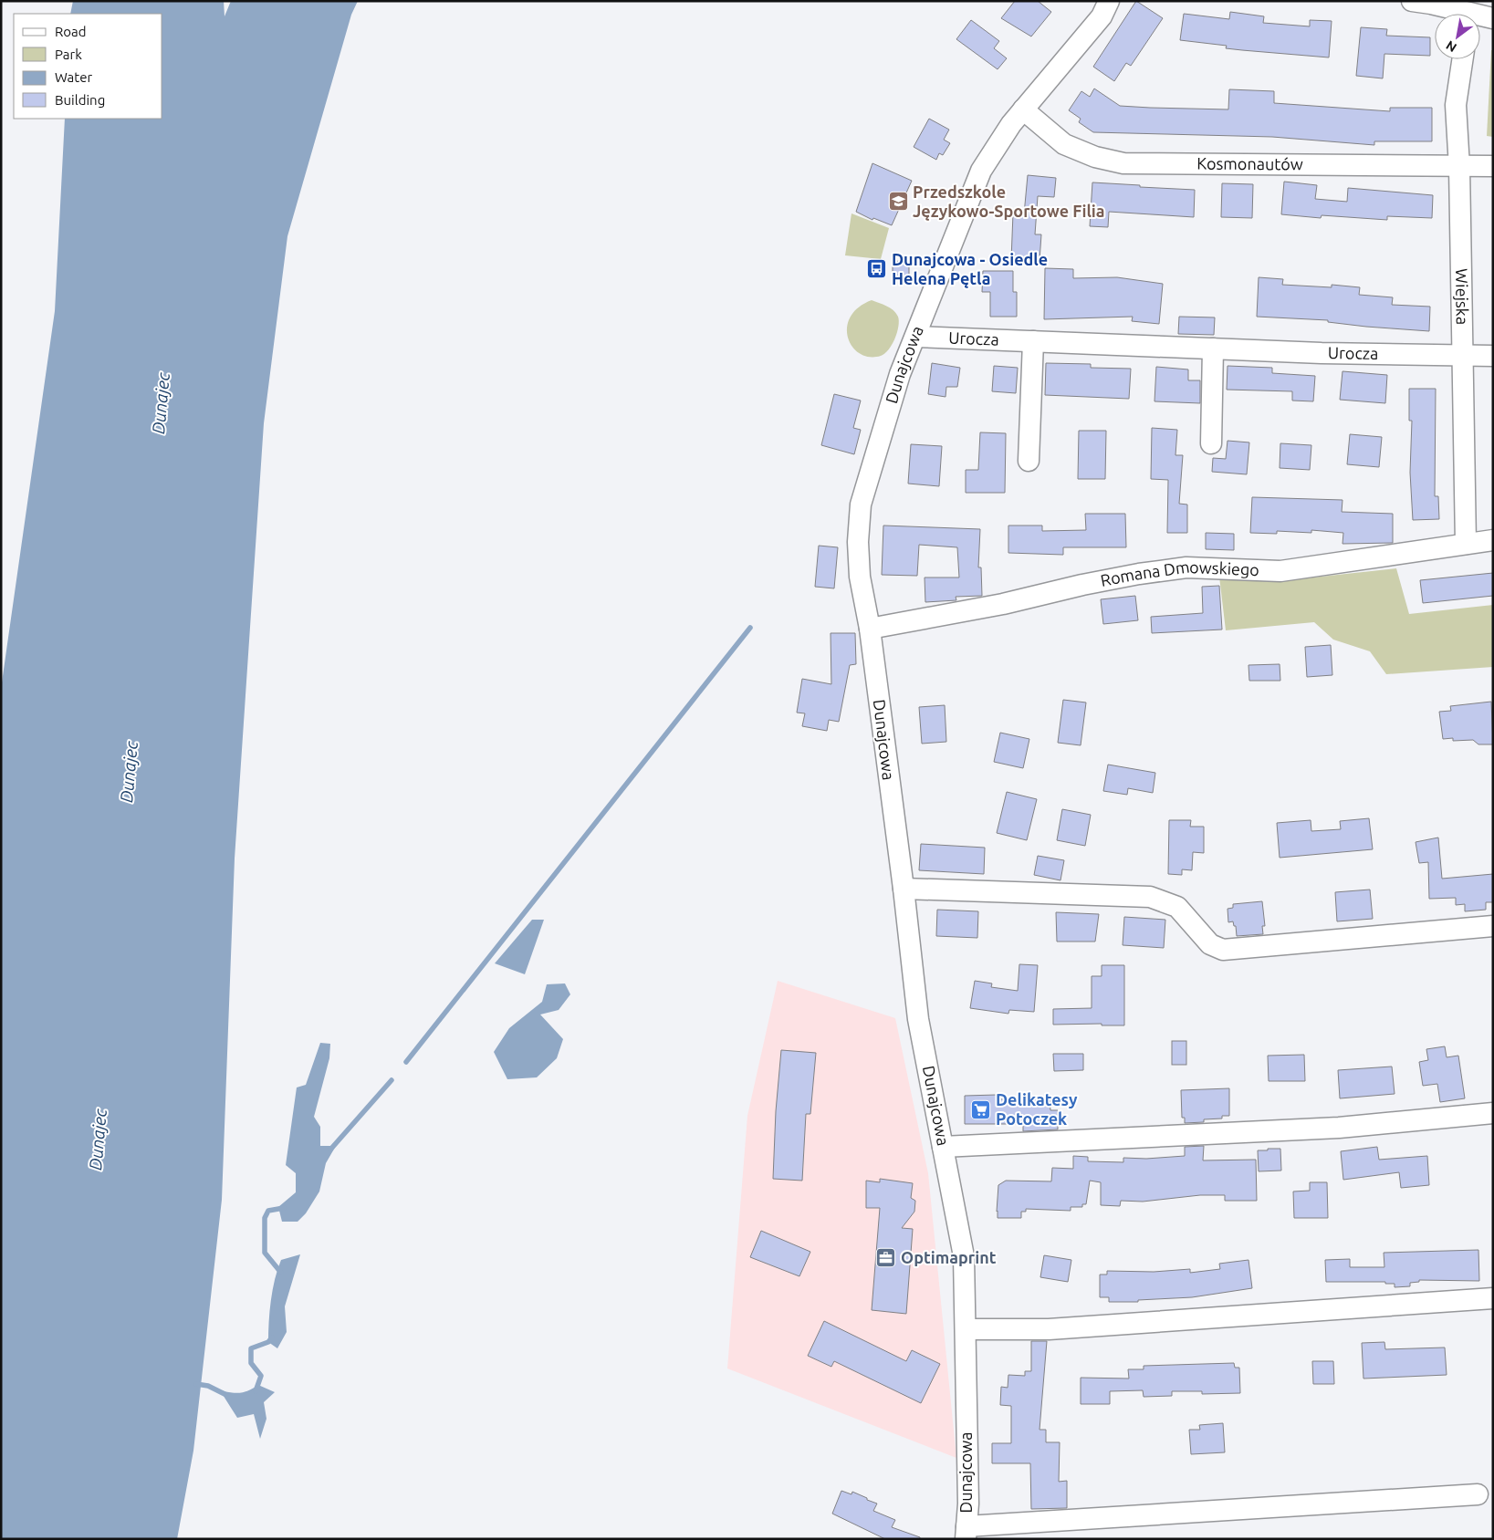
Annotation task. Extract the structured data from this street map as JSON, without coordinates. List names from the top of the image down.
{
  "streets": {
    "street": [
      "Kosmonautów",
      "Wiejska",
      "Urocza",
      "Dunajcowa",
      "Romana Dmowskiego"
    ]
  },
  "crossings": [
    ["Kosmonautów", "Wiejska"],
    ["Kosmonautów", "Dunajcowa"],
    ["Wiejska", "Urocza"],
    ["Wiejska", "Romana Dmowskiego"],
    ["Urocza", "Dunajcowa"],
    ["Dunajcowa", "Romana Dmowskiego"]
  ],
  "water": ["Dunajec"],
  "places": {
    "school or university": ["Przedszkole Językowo-Sportowe Filia"],
    "bus stop": ["Dunajcowa - Osiedle Helena Pętla"],
    "supermarket": ["Delikatesy Potoczek"],
    "office": ["Optimaprint"]
  },
  "legend": [
    "Road",
    "Park",
    "Water",
    "Building"
  ],
  "north": "bottom left"
}
